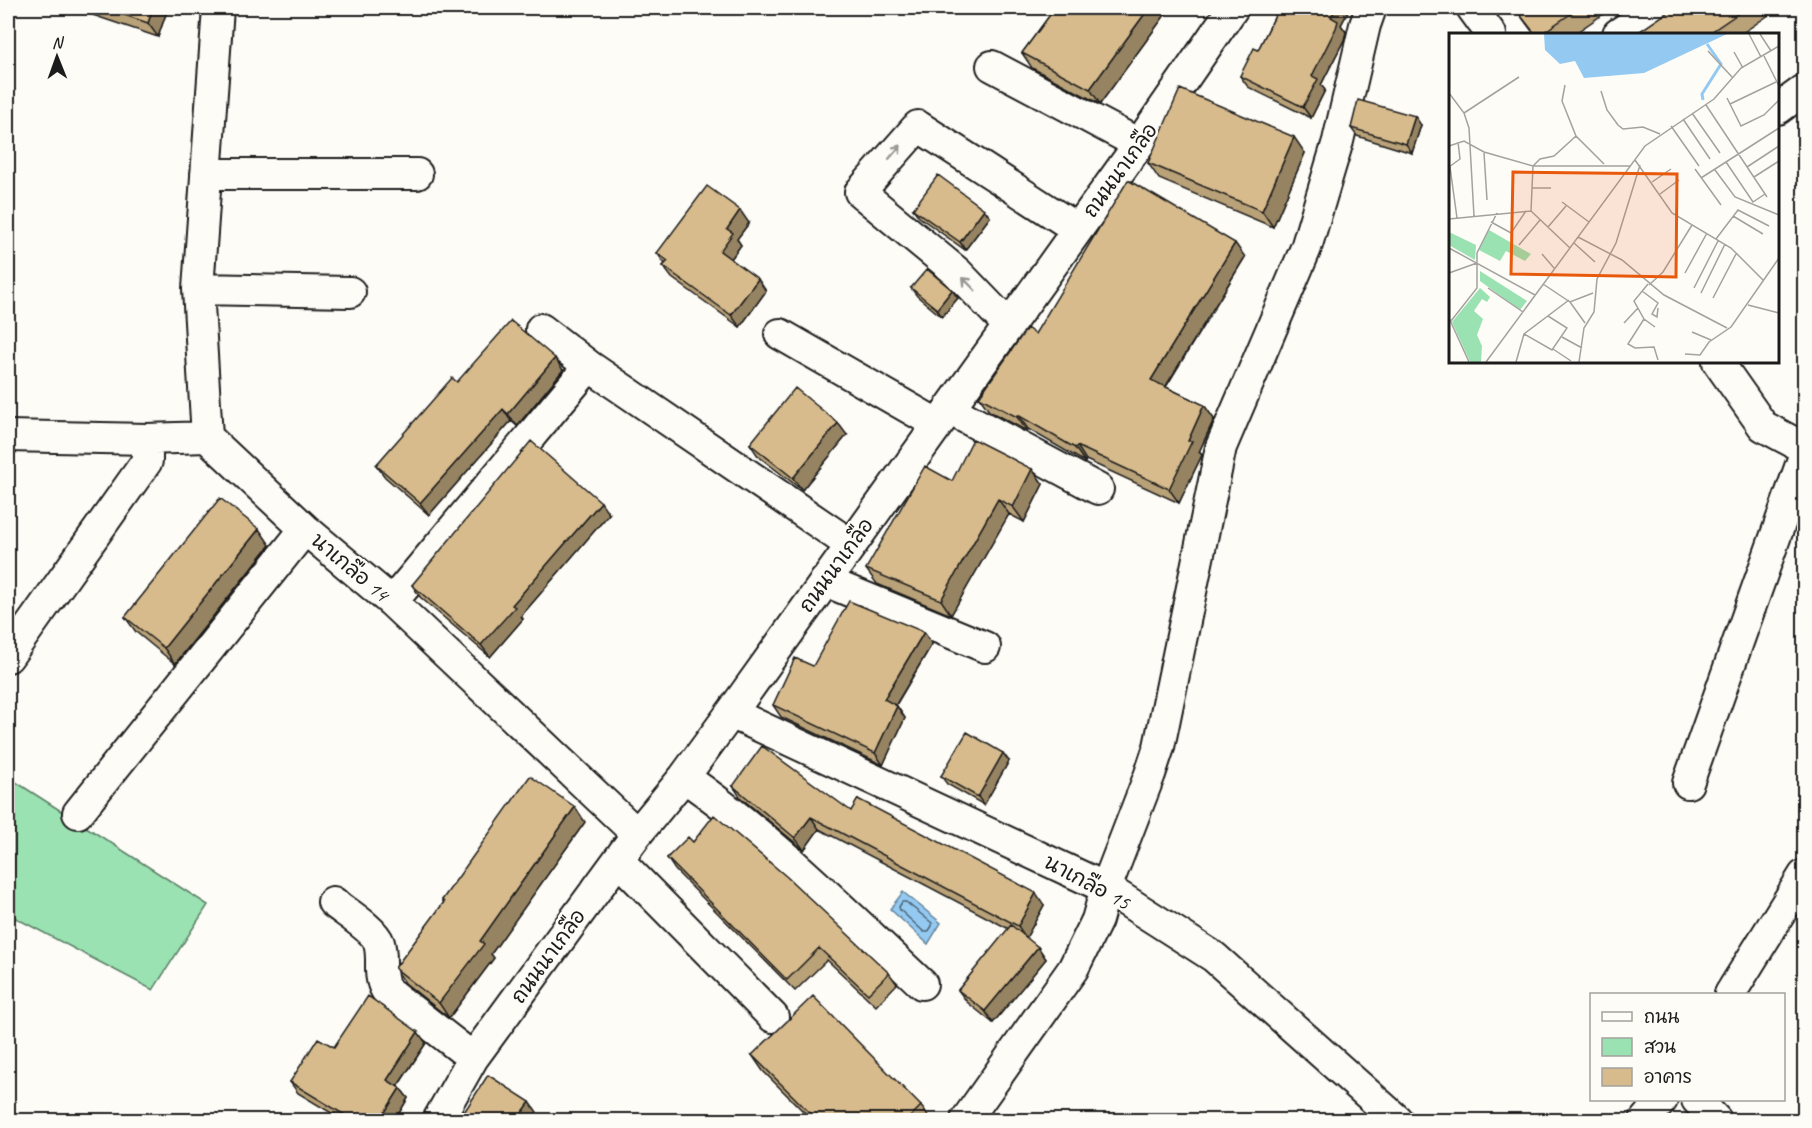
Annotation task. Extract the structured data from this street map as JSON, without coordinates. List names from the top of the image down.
{
  "streets": {
    "street": ["ถนนนาเกลือ", "นาเกลือ 14", "นาเกลือ 15"]
  },
  "crossings": [
    ["ถนนนาเกลือ", "นาเกลือ 14"],
    ["ถนนนาเกลือ", "นาเกลือ 15"]
  ],
  "legend": ["ถนน", "สวน", "อาคาร"],
  "north": "top"
}
